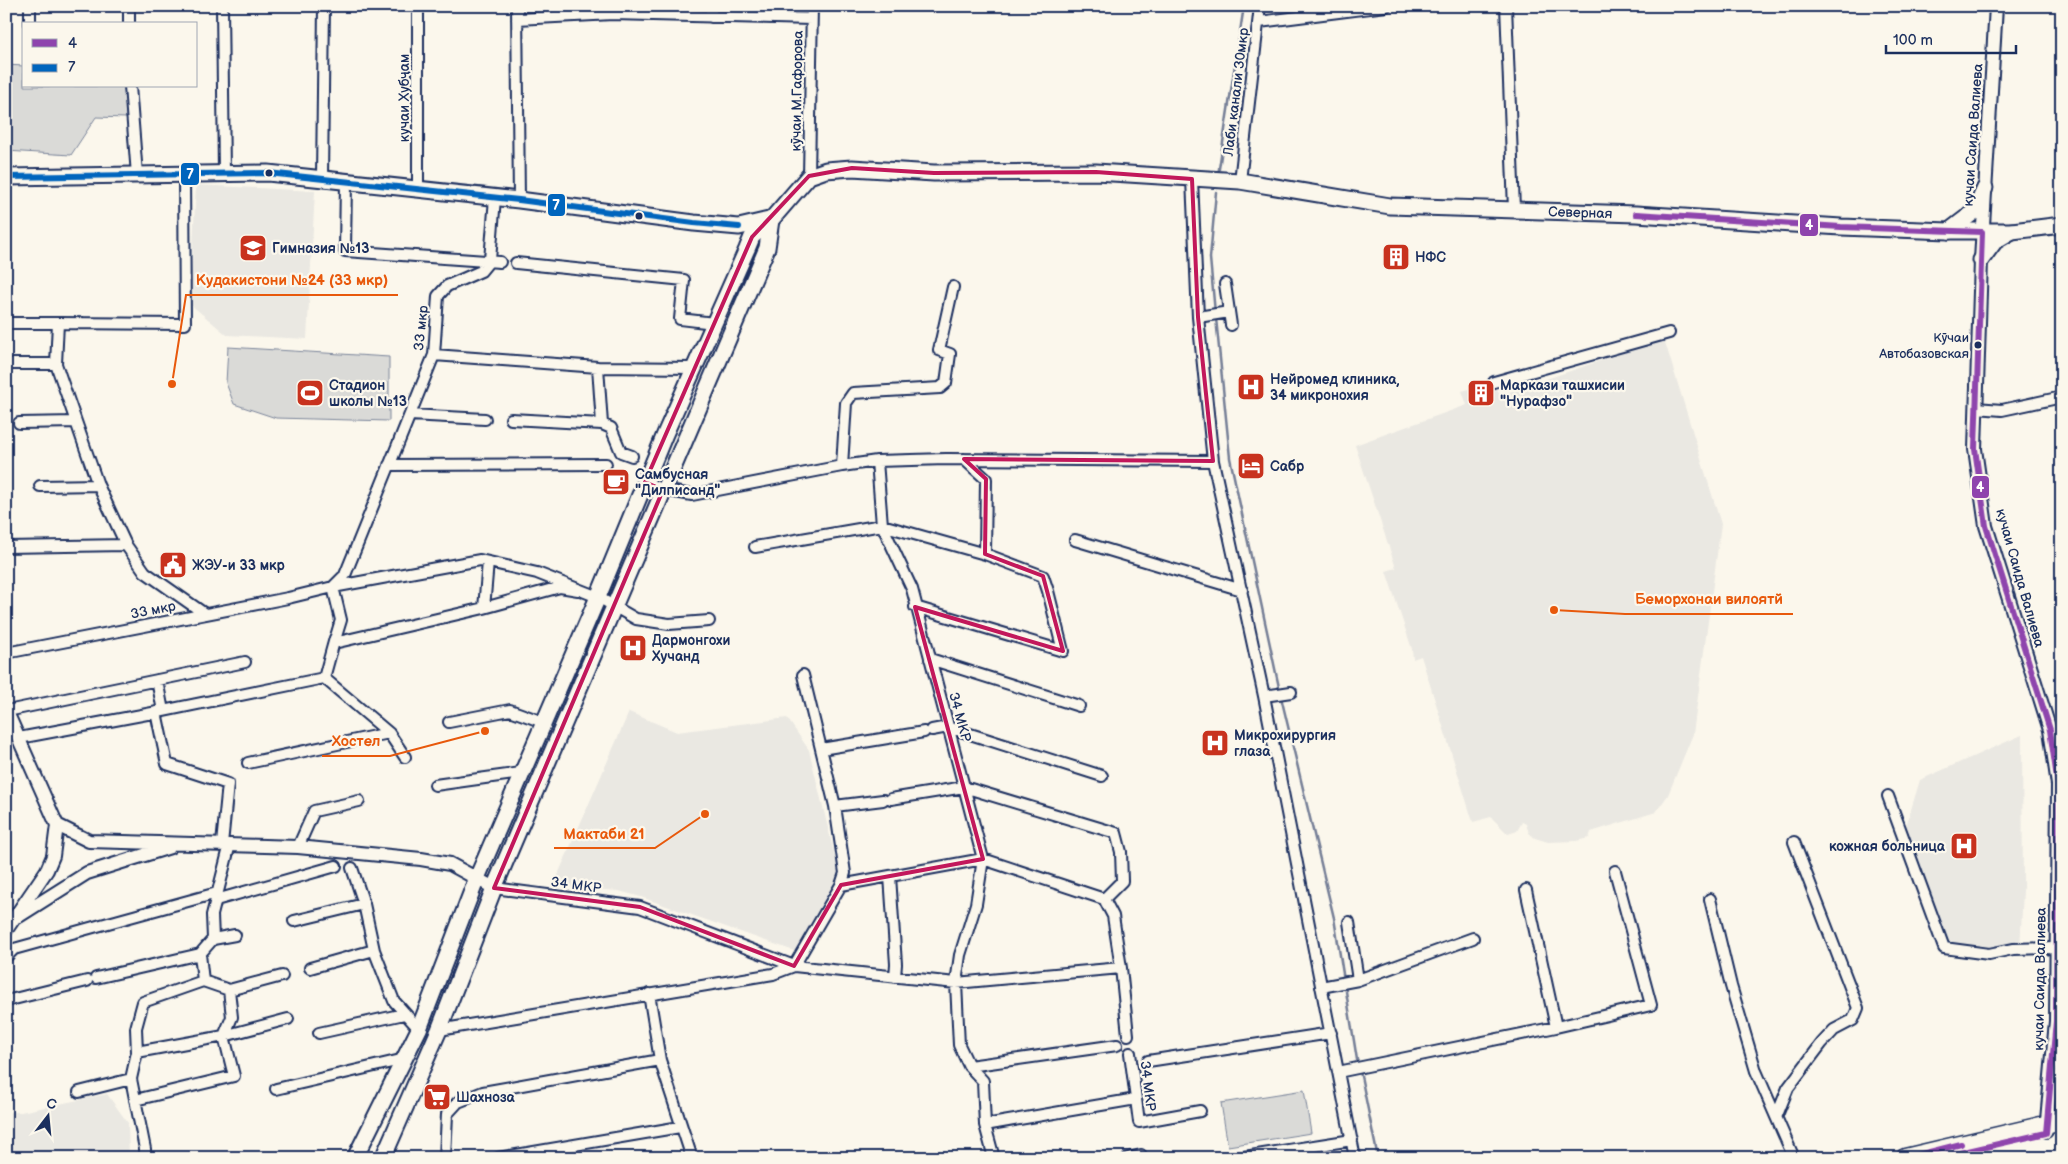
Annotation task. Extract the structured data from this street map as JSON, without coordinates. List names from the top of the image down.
{
  "streets": {
    "main road": ["Северная"],
    "street": [
      "кӯчаи М.Гафорова",
      "Лаби канали 30мкр",
      "кучаи Хубҷам",
      "кучаи Саида Валиева",
      "33 мкр",
      "34 МКР"
    ]
  },
  "crossings": [
    ["кӯчаи М.Гафорова", "Северная"],
    ["Лаби канали 30мкр", "Северная"],
    ["кучаи Саида Валиева", "Северная"]
  ],
  "places": {
    "school or university": ["Гимназия №13"],
    "building": ["НФС", "Маркази ташхисии \"Нурафзо\""],
    "other": [
      "Кӯчаи Автобазовская",
      "Кудакистони №24 (33 мкр)",
      "Беморхонаи вилоятй",
      "Хостел",
      "Мактаби 21"
    ],
    "hospital": [
      "Нейромед клиника, 34 микронохия",
      "Дармонгохи Хучанд",
      "Микрохирургия глаза",
      "кожная больница"
    ],
    "sports": ["Стадион школы №13"],
    "hotel": ["Сабр"],
    "cafe": ["Самбусная \"Дилписанд\""],
    "public building": ["ЖЭУ-и 33 мкр"],
    "supermarket": ["Шахноза"]
  },
  "lines": ["transit line 7", "transit line 4"],
  "legend": ["4", "7"],
  "scale_bar": "100 m",
  "north": "top"
}
